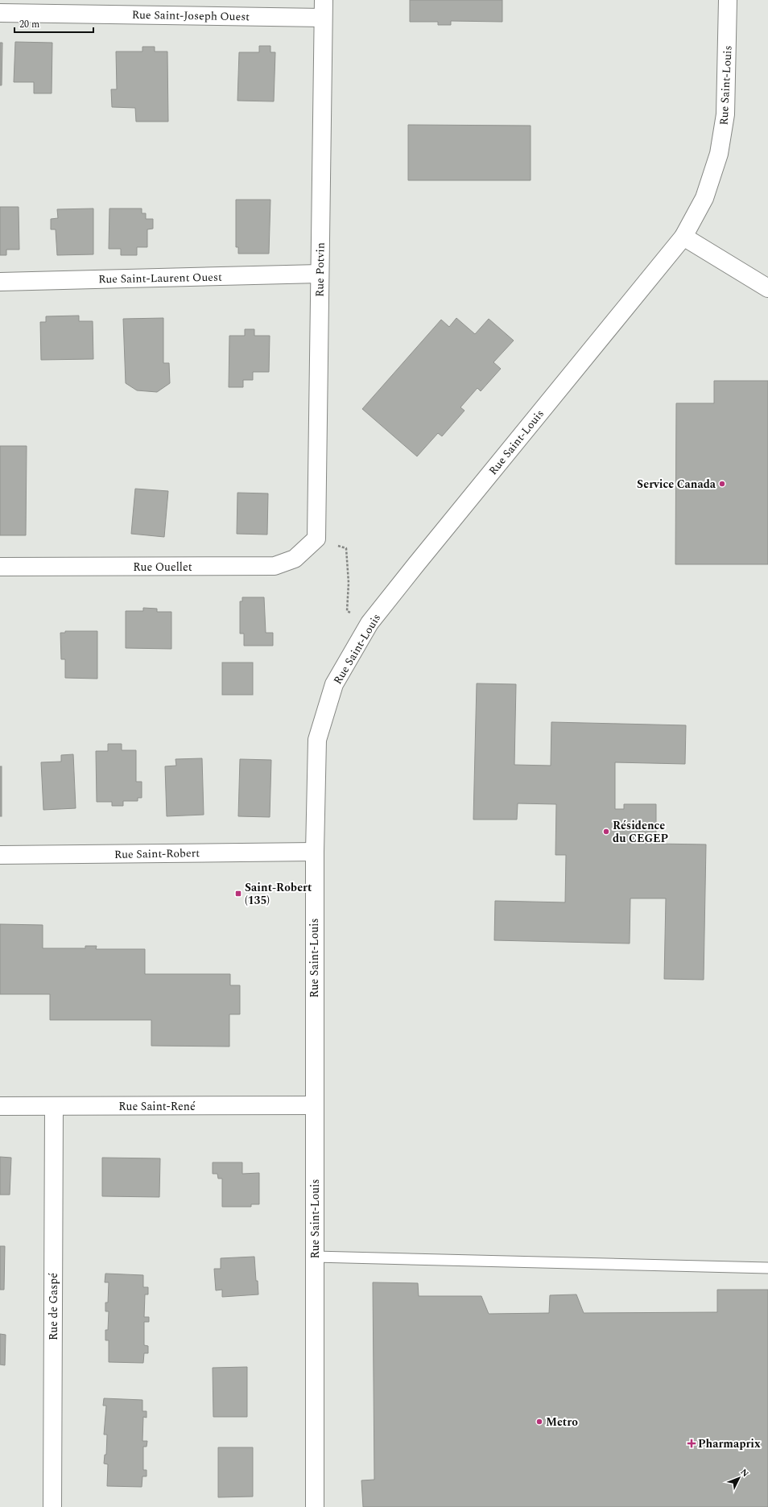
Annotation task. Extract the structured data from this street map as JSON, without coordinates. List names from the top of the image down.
{
  "streets": {
    "street": [
      "Rue Saint-Joseph Ouest",
      "Rue Saint-Louis",
      "Rue Potvin",
      "Rue Saint-Laurent Ouest",
      "Rue Ouellet",
      "Rue Saint-Robert",
      "Rue Saint-René",
      "Rue de Gaspé"
    ]
  },
  "crossings": [
    ["Rue Saint-Joseph Ouest", "Rue Potvin"],
    ["Rue Saint-Louis", "Rue Saint-Robert"],
    ["Rue Saint-Louis", "Rue Saint-René"],
    ["Rue Potvin", "Rue Saint-Laurent Ouest"],
    ["Rue Potvin", "Rue Ouellet"],
    ["Rue Saint-René", "Rue de Gaspé"]
  ],
  "places": {
    "other": ["Service Canada", "Résidence du CEGEP", "Metro"],
    "transit": ["Saint-Robert (135)"],
    "health": ["Pharmaprix"]
  },
  "scale_bar": "20 m",
  "north": "top right"
}
